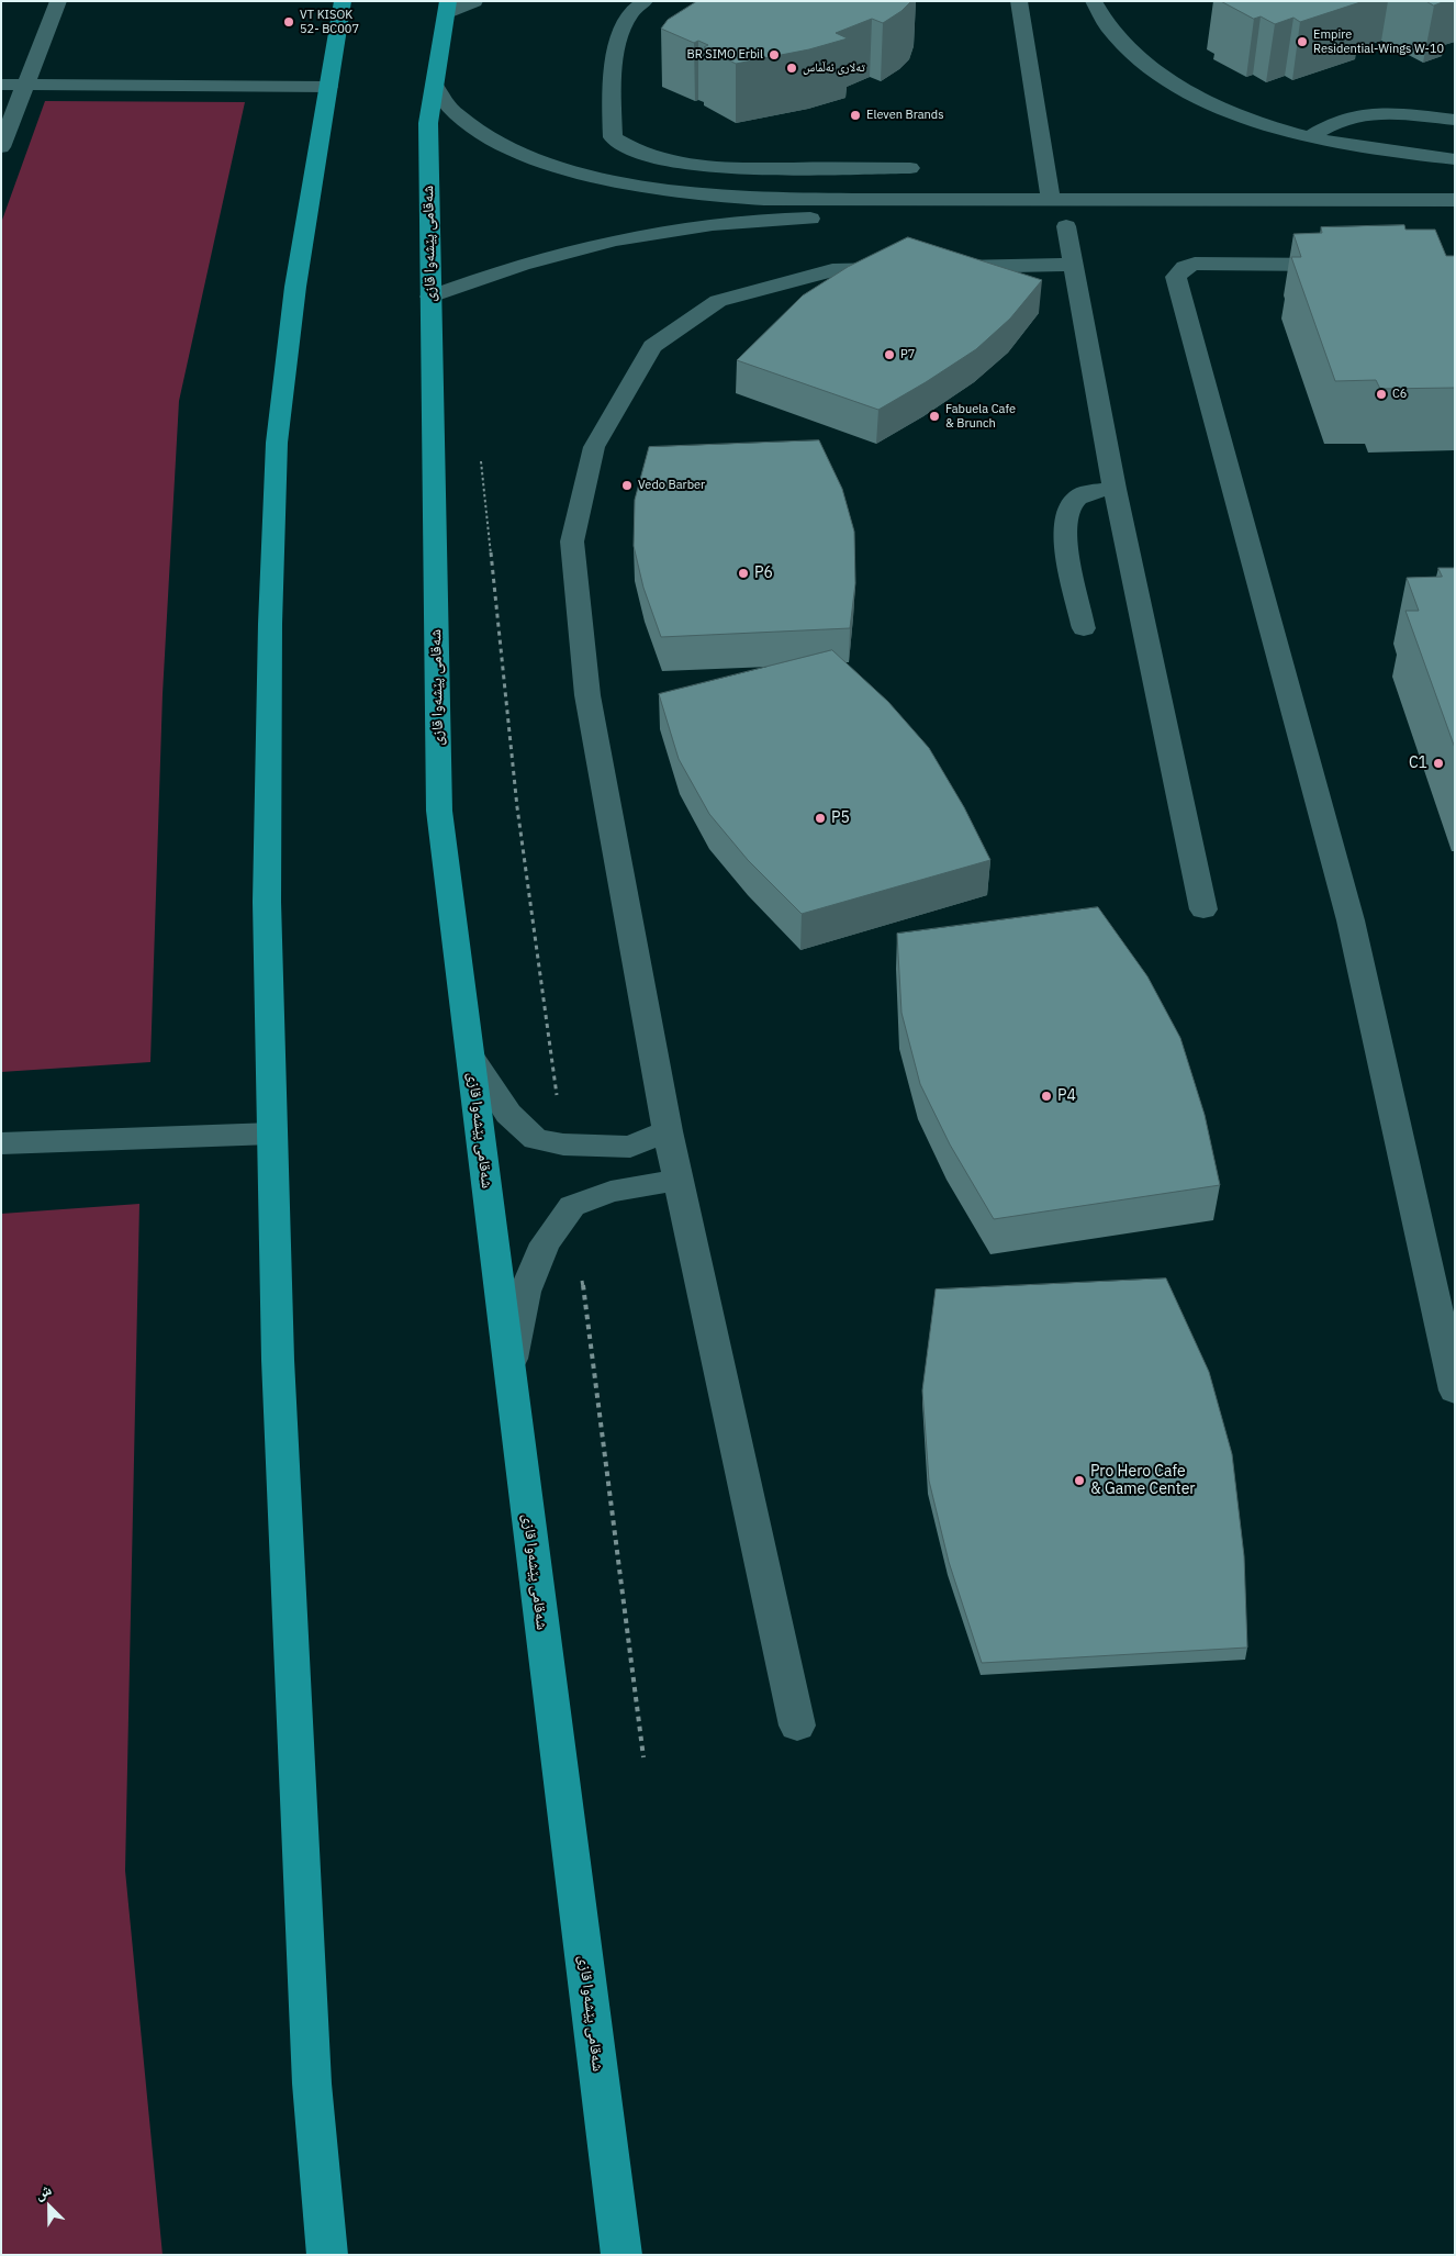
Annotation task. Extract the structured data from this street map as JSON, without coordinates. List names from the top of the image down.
{
  "streets": {
    "highway": ["شەقامی پێشەوا قازی"]
  },
  "places": [
    "VT KISOK 52- BC007",
    "Empire Residential-Wings W-10",
    "BR SIMO Erbil",
    "تەلاری ئەڵماس",
    "Eleven Brands",
    "P7",
    "C6",
    "Fabuela Cafe & Brunch",
    "Vedo Barber",
    "P6",
    "C1",
    "P5",
    "P4",
    "Pro Hero Cafe & Game Center"
  ],
  "north": "top left"
}
